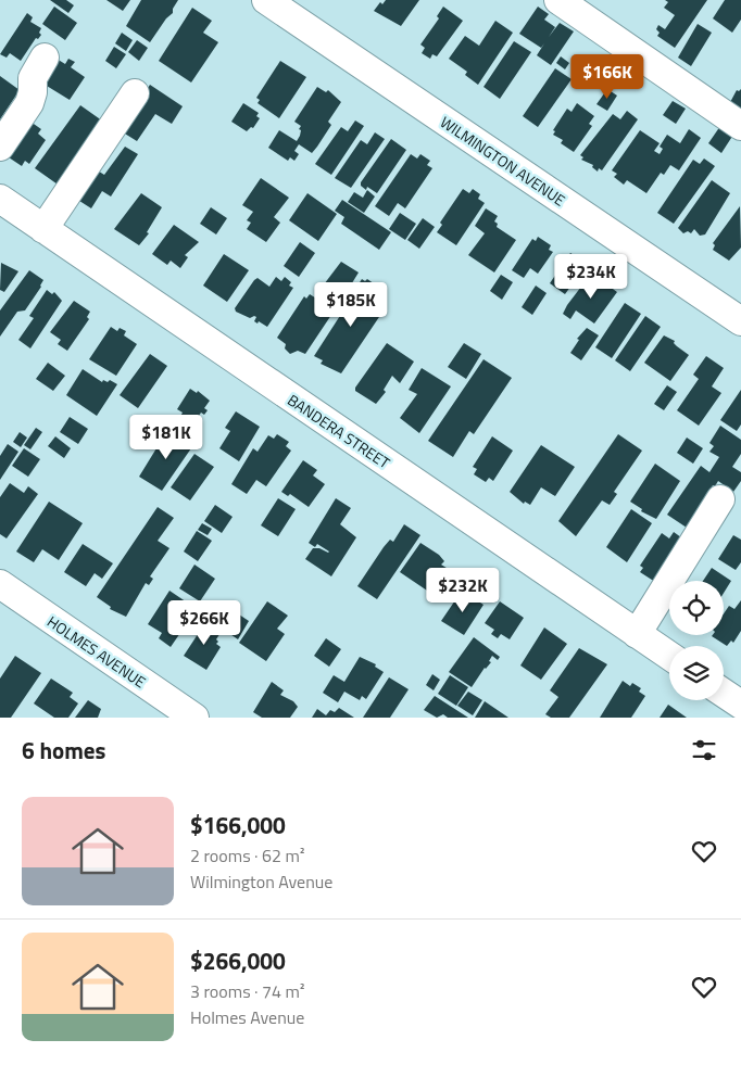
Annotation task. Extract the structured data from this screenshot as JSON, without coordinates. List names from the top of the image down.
{
  "streets": {
    "street": ["WILMINGTON AVENUE", "BANDERA STREET", "HOLMES AVENUE"]
  },
  "page": {
    "price": [
      "$166K",
      "$234K",
      "$185K",
      "$181K",
      "$232K",
      "$266K"
    ],
    "heading": "6 homes",
    "list": [
      {
        "name": "$166,000",
        "note": "2 rooms · 62 m² · Wilmington Avenue"
      },
      {
        "name": "$266,000",
        "note": "3 rooms · 74 m² · Holmes Avenue"
      }
    ]
  }
}
